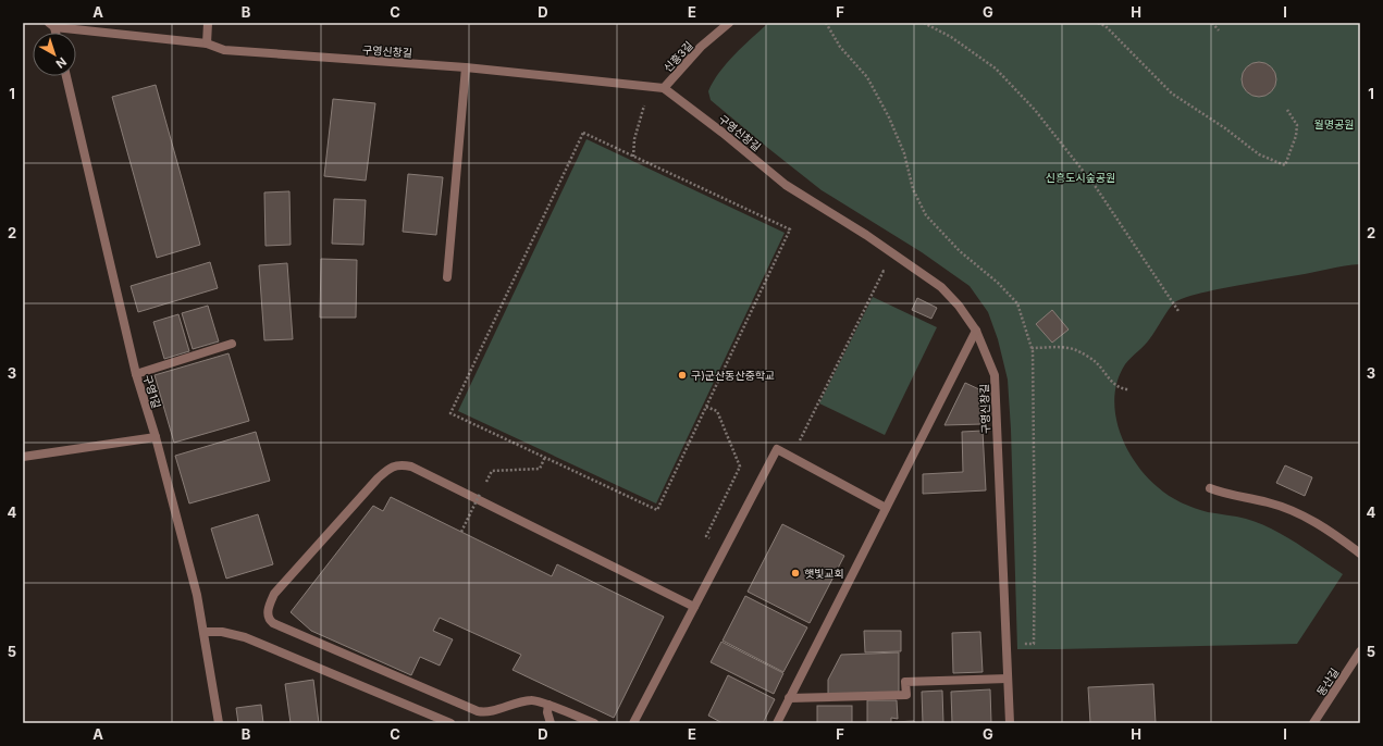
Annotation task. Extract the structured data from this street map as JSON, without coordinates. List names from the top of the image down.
{
  "streets": {
    "street": [
      "구영신창길",
      "신흥3길",
      "구영1길",
      "동산길"
    ]
  },
  "crossings": [
    ["구영신창길", "신흥3길"]
  ],
  "parks": ["월명공원", "신흥도시숲공원"],
  "places": ["구)군산동산중학교", "햇빛교회"],
  "north": "bottom right",
  "grid": {
    "columns": [
      "A",
      "B",
      "C",
      "D",
      "E",
      "F",
      "G",
      "H",
      "I"
    ],
    "rows": [
      "1",
      "2",
      "3",
      "4",
      "5"
    ]
  }
}
